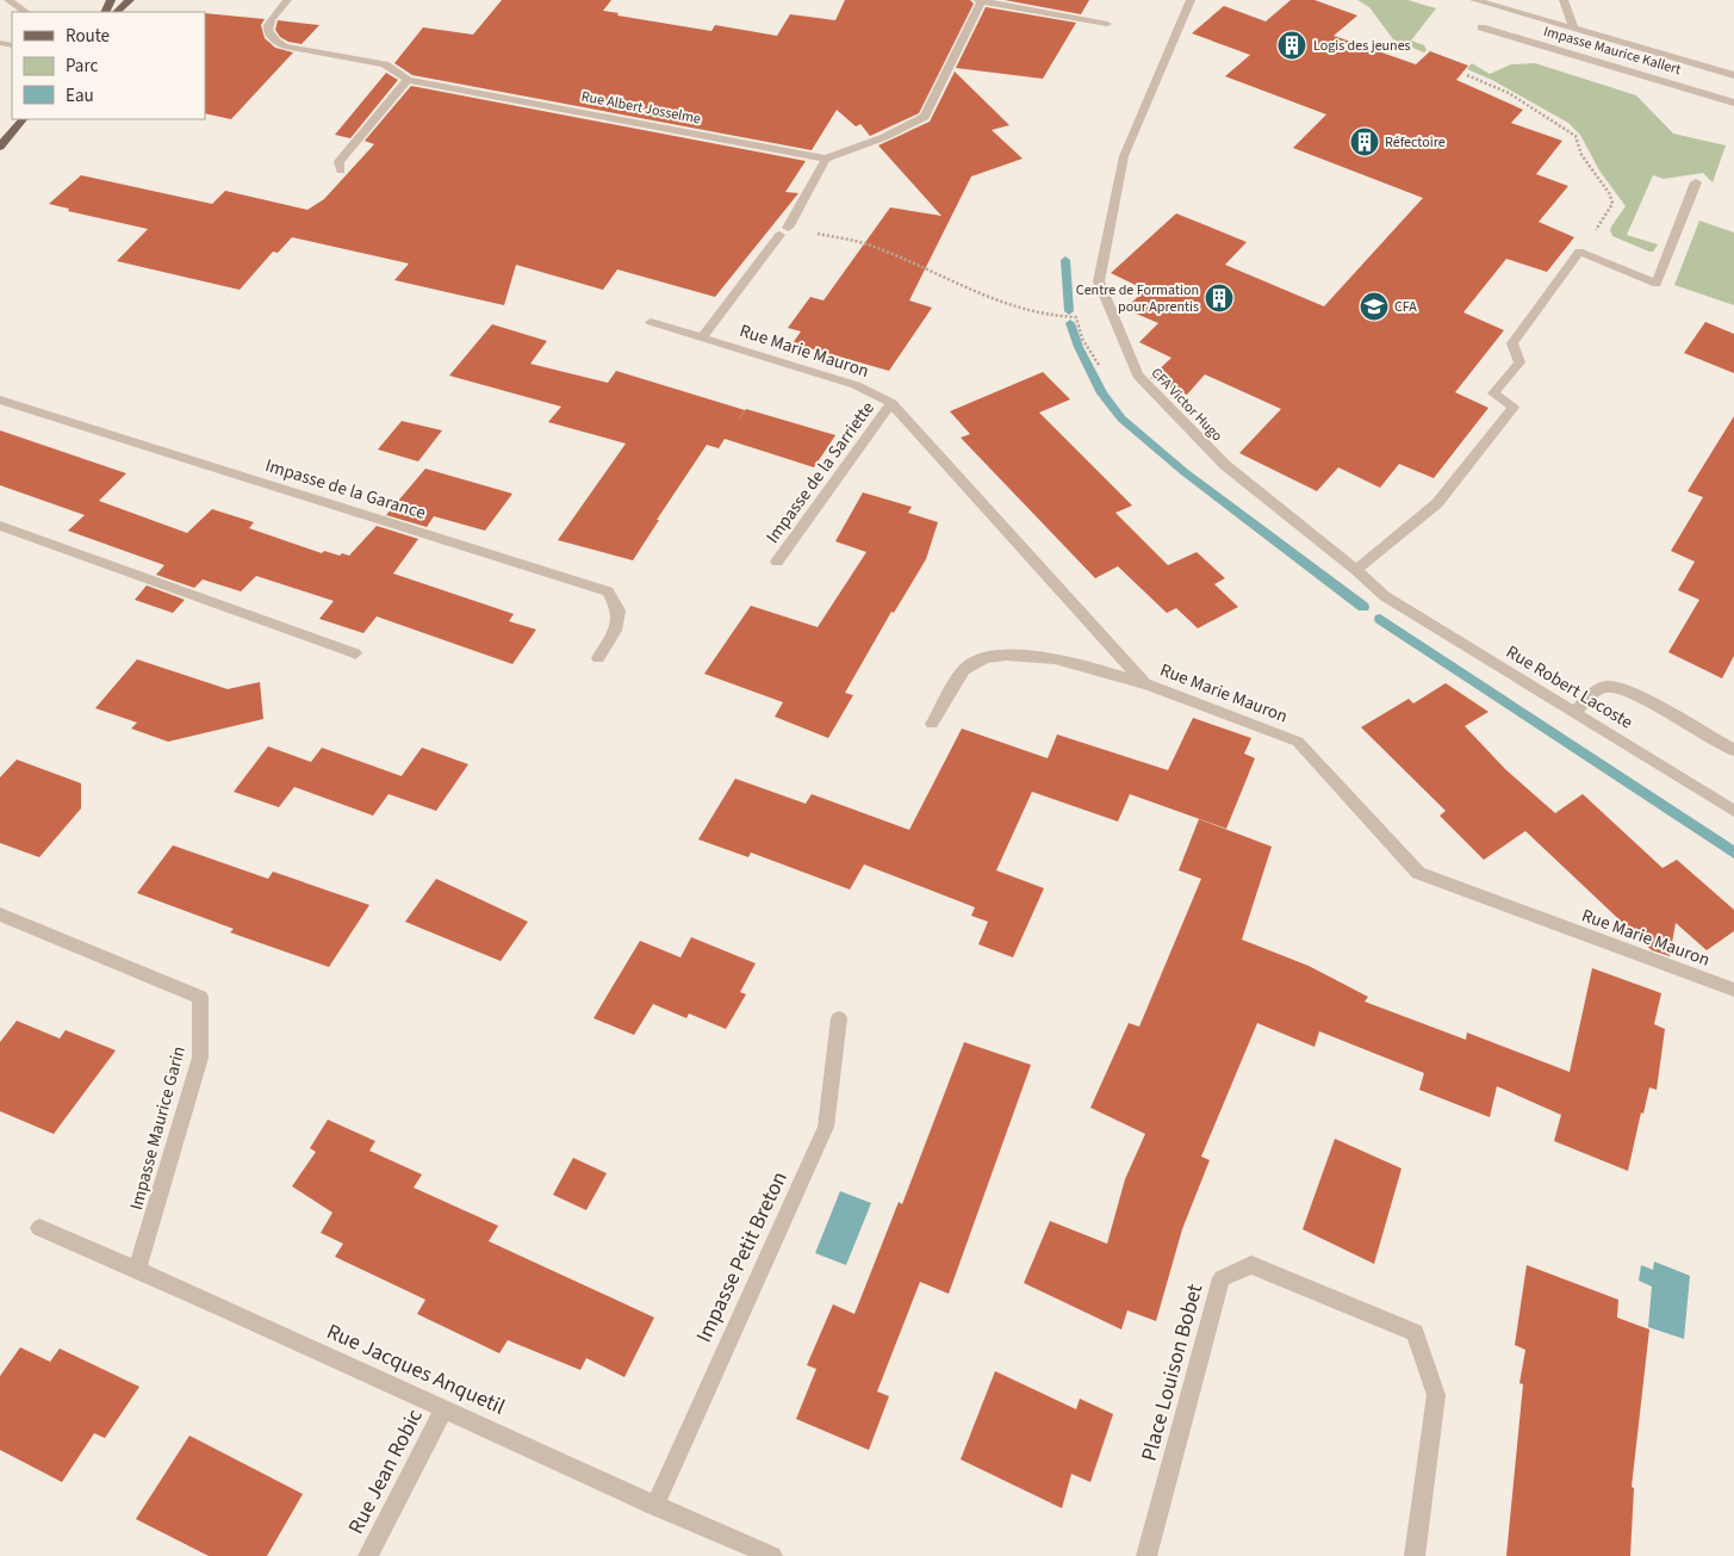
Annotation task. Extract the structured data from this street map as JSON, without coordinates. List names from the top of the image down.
{
  "streets": {
    "street": [
      "Impasse Maurice Kallert",
      "Rue Albert Josselme",
      "Rue Marie Mauron",
      "CFA Victor Hugo",
      "Impasse de la Sarriette",
      "Impasse de la Garance",
      "Rue Robert Lacoste",
      "Impasse Maurice Garin",
      "Impasse Petit Breton",
      "Rue Jacques Anquetil",
      "Place Louison Bobet",
      "Rue Jean Robic"
    ]
  },
  "crossings": [
    ["Rue Marie Mauron", "Impasse de la Sarriette"],
    ["CFA Victor Hugo", "Rue Robert Lacoste"],
    ["Impasse Maurice Garin", "Rue Jacques Anquetil"],
    ["Impasse Petit Breton", "Rue Jacques Anquetil"],
    ["Rue Jacques Anquetil", "Rue Jean Robic"]
  ],
  "places": {
    "building": ["Logis des jeunes", "Réfectoire", "Centre de Formation pour Aprentis"],
    "school or university": ["CFA"]
  },
  "legend": ["Route", "Parc", "Eau"]
}
